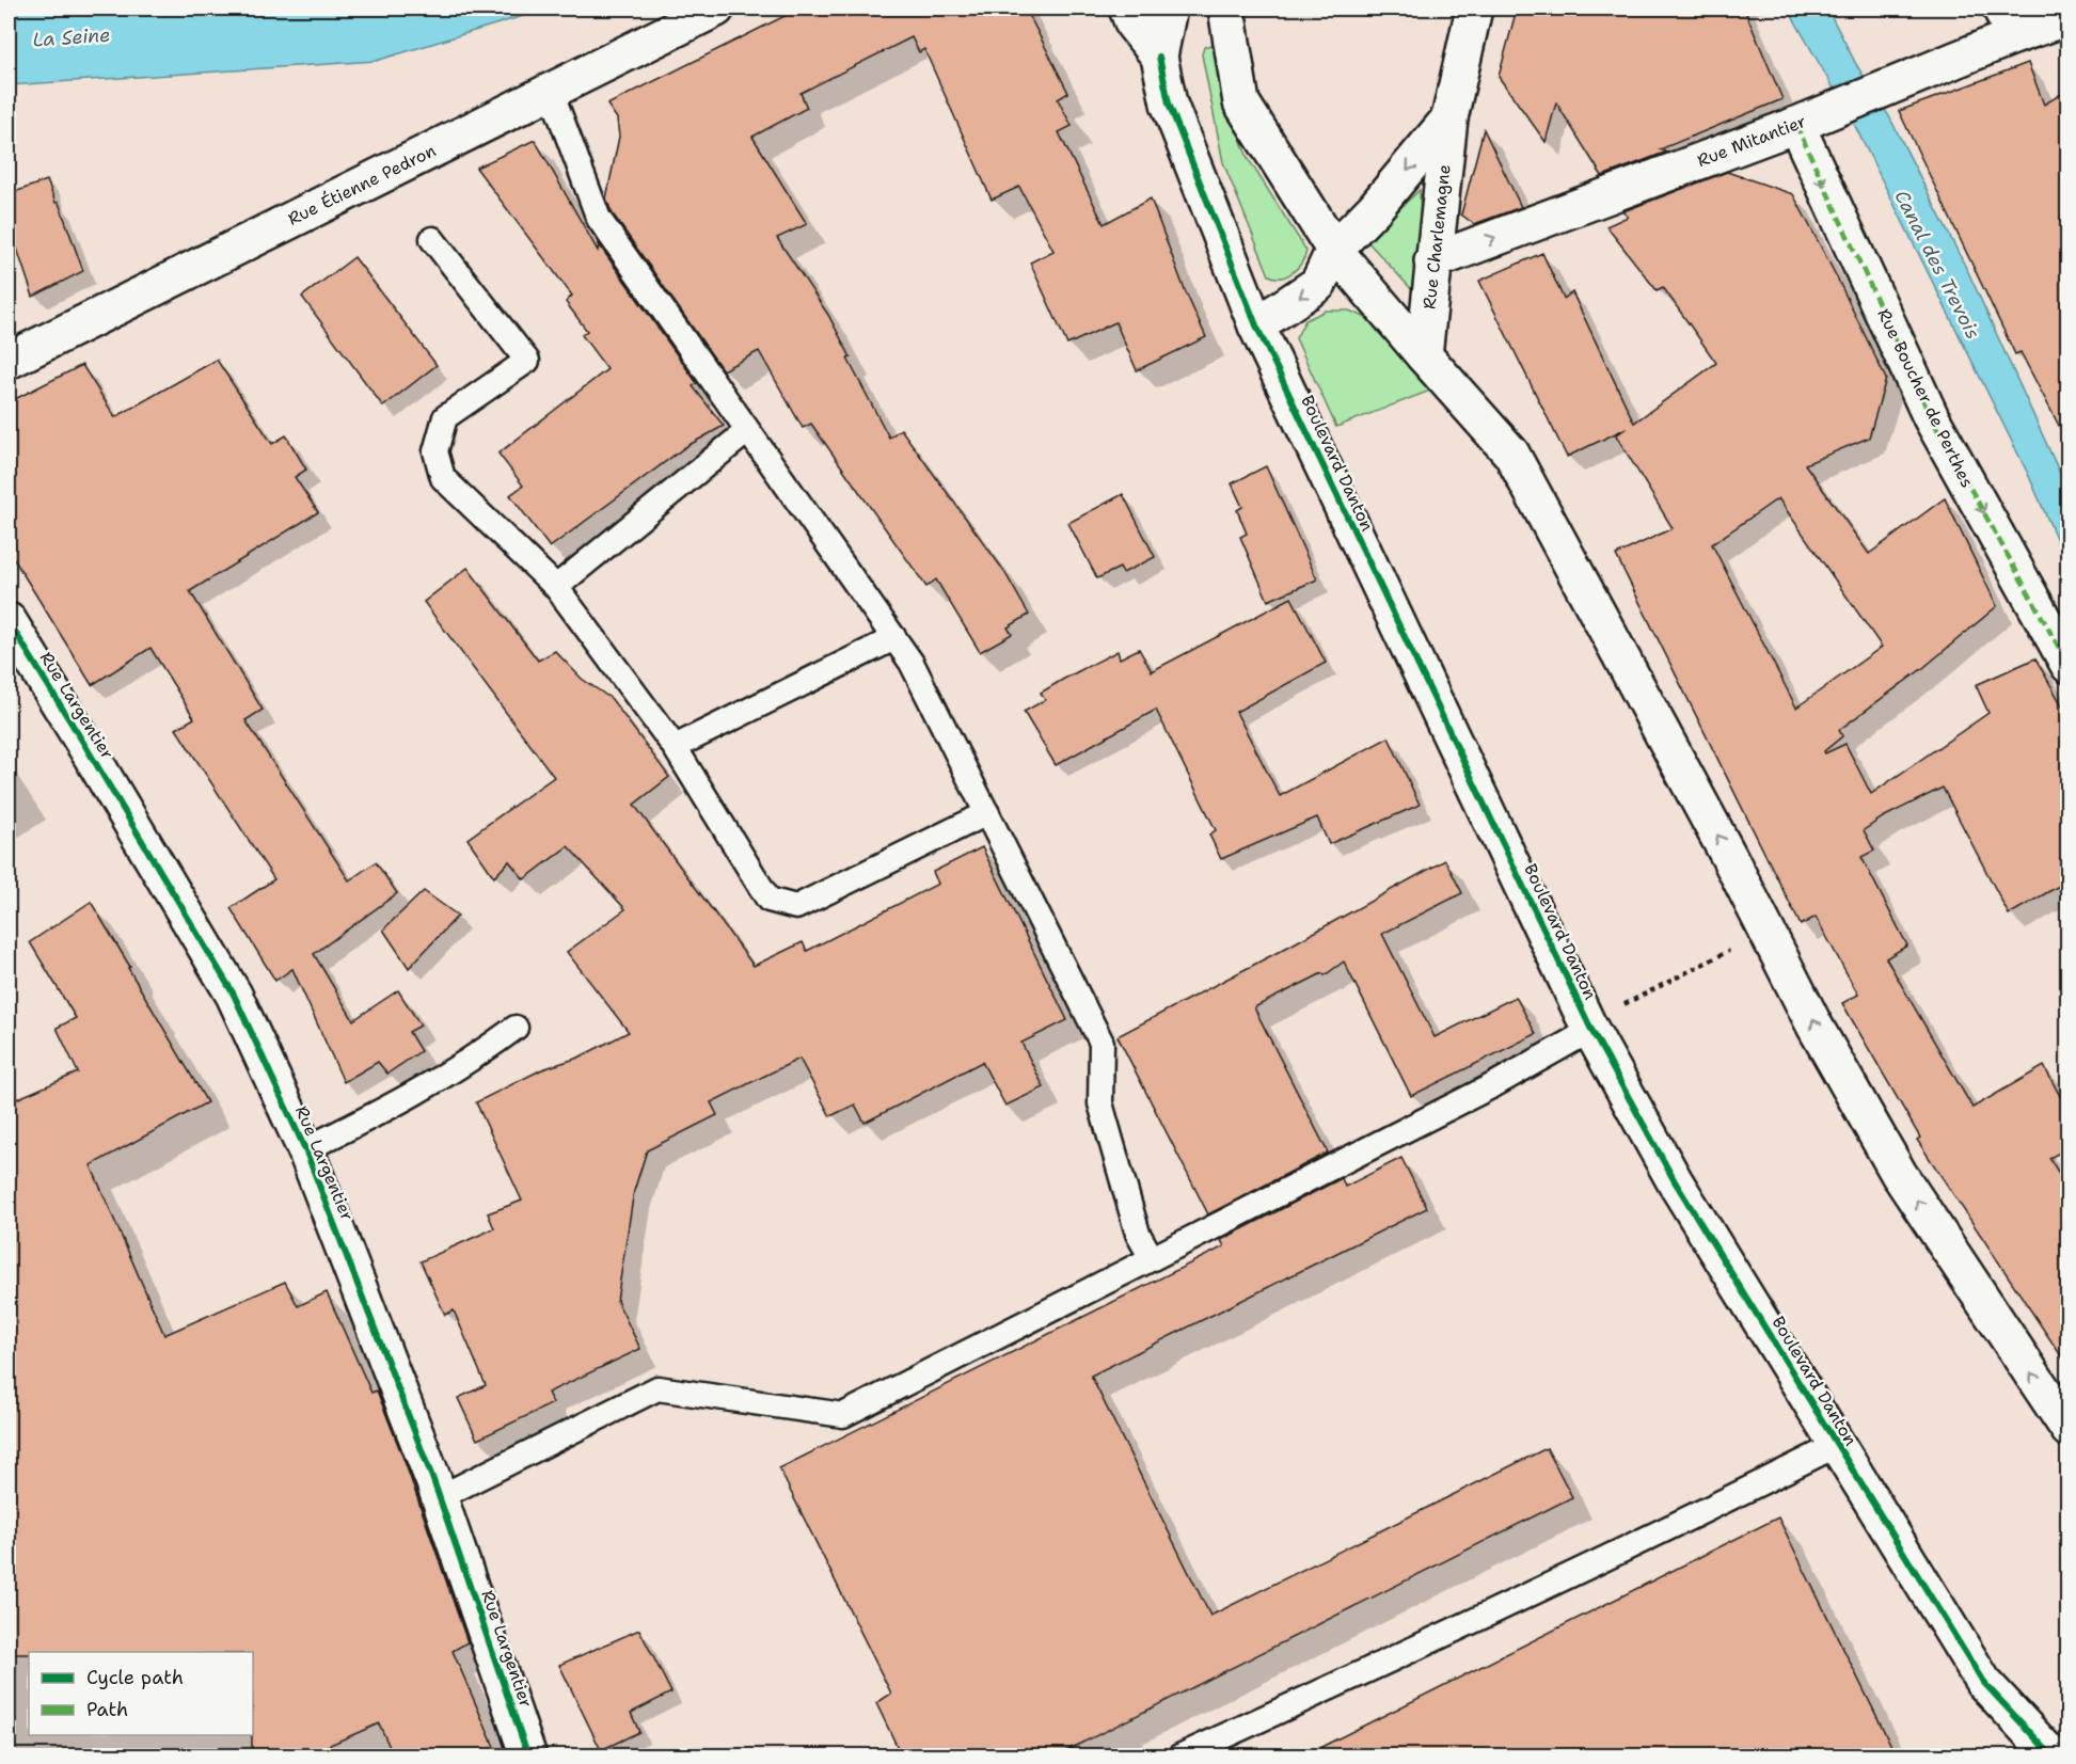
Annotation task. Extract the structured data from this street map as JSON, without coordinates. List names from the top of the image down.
{
  "streets": {
    "street": [
      "Rue Mitantier",
      "Rue Étienne Pedron",
      "Rue Charlemagne",
      "Rue Boucher de Perthes",
      "Boulevard Danton",
      "Rue Largentier"
    ]
  },
  "crossings": [
    ["Rue Mitantier", "Rue Charlemagne"],
    ["Rue Mitantier", "Rue Boucher de Perthes"]
  ],
  "one_way": ["Rue Mitantier", "Rue Boucher de Perthes"],
  "water": ["La Seine", "Canal des Trevois"],
  "legend": ["Cycle path", "Path"]
}
